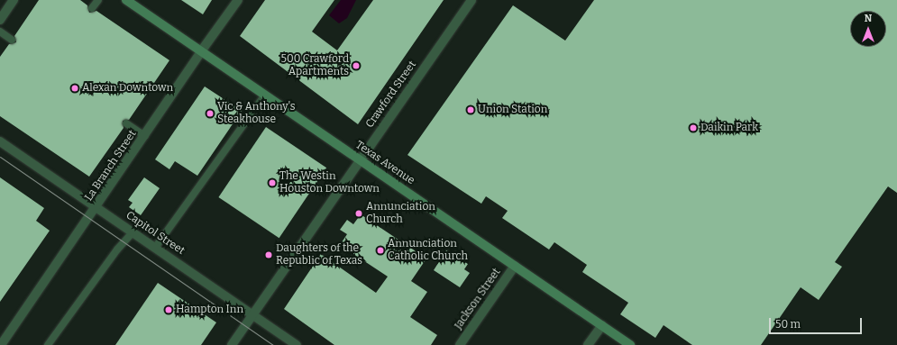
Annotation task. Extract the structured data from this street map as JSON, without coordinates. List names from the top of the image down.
{
  "streets": {
    "main road": ["Texas Avenue"],
    "street": [
      "Crawford Street",
      "La Branch Street",
      "Capitol Street",
      "Jackson Street"
    ]
  },
  "crossings": [
    ["Crawford Street", "Texas Avenue"],
    ["Crawford Street", "Capitol Street"],
    ["Texas Avenue", "La Branch Street"],
    ["Texas Avenue", "Jackson Street"],
    ["La Branch Street", "Capitol Street"]
  ],
  "places": [
    "500 Crawford Apartments",
    "Alexan Downtown",
    "Union Station",
    "Vic & Anthony's Steakhouse",
    "Daikin Park",
    "The Westin Houston Downtown",
    "Annunciation Church",
    "Annunciation Catholic Church",
    "Daughters of the Republic of Texas",
    "Hampton Inn"
  ],
  "scale_bar": "50 m",
  "north": "top"
}
